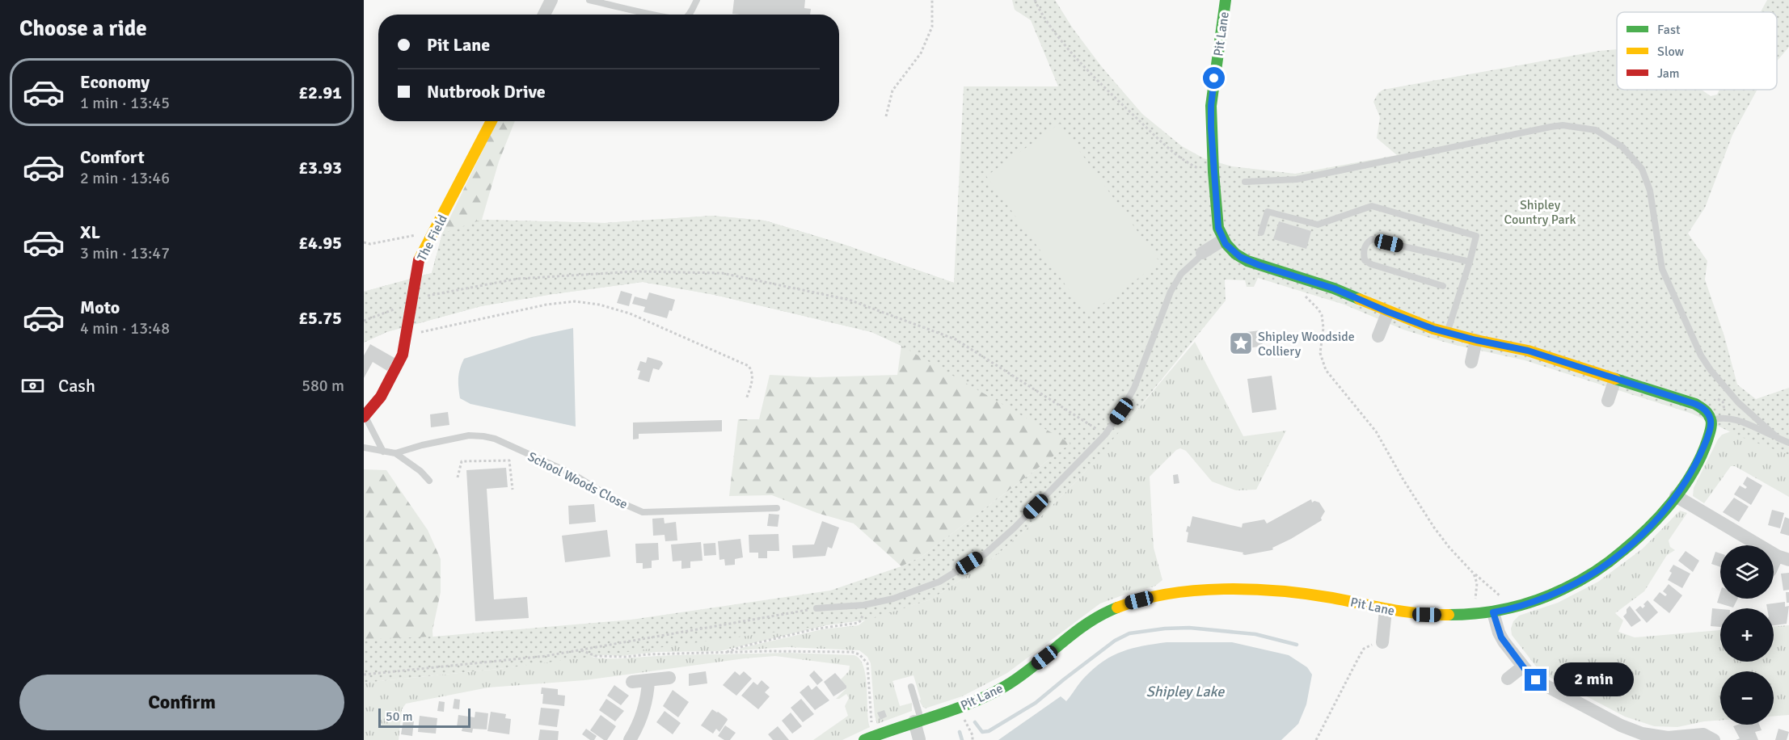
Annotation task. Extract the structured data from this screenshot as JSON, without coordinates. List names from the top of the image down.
{
  "streets": {
    "street": ["Pit Lane", "The Field"],
    "lane": ["School Woods Close"]
  },
  "water": ["Shipley Lake"],
  "parks": ["Shipley Country Park"],
  "places": {
    "place": ["Shipley Woodside Colliery"]
  },
  "legend": ["Fast", "Slow", "Jam"],
  "scale_bar": "50 m",
  "page": {
    "heading": "Choose a ride",
    "banner": ["Pit Lane", "Nutbrook Drive"],
    "list": [
      {
        "name": "Economy",
        "note": "1 min · 13:45",
        "value": "£2.91"
      },
      {
        "name": "Comfort",
        "note": "2 min · 13:46",
        "value": "£3.93"
      },
      {
        "name": "XL",
        "note": "3 min · 13:47",
        "value": "£4.95"
      },
      {
        "name": "Moto",
        "note": "4 min · 13:48",
        "value": "£5.75"
      }
    ],
    "pay": ["Cash", "580 m"],
    "map_buttons": ["+", "−"],
    "bubble": "2 min",
    "buttons": "Confirm",
    "scale": "50 m"
  }
}
